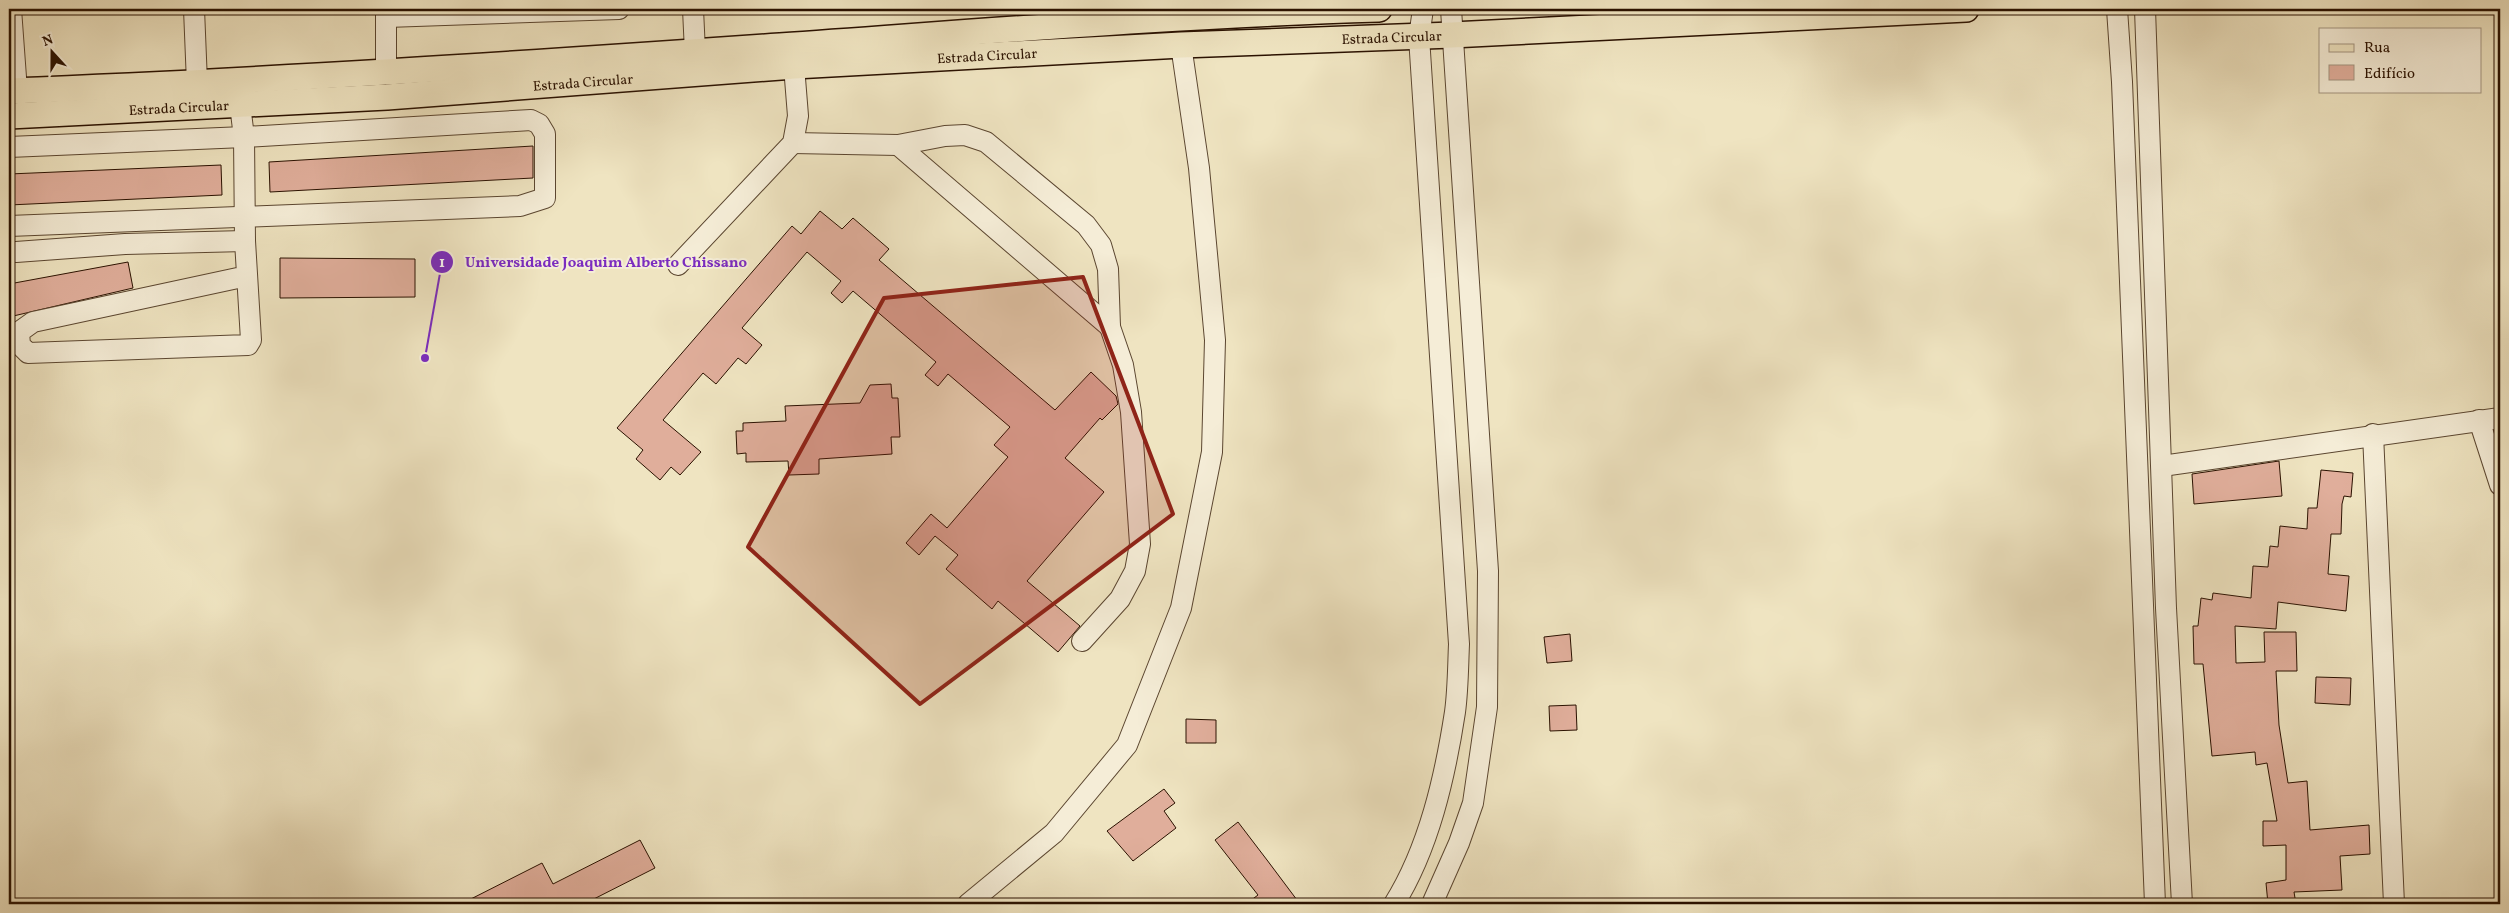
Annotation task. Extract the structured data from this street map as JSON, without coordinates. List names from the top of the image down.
{
  "streets": {
    "main road": ["Estrada Circular"]
  },
  "places": ["Universidade Joaquim Alberto Chissano"],
  "legend": ["Rua", "Edifício"],
  "north": "top"
}
